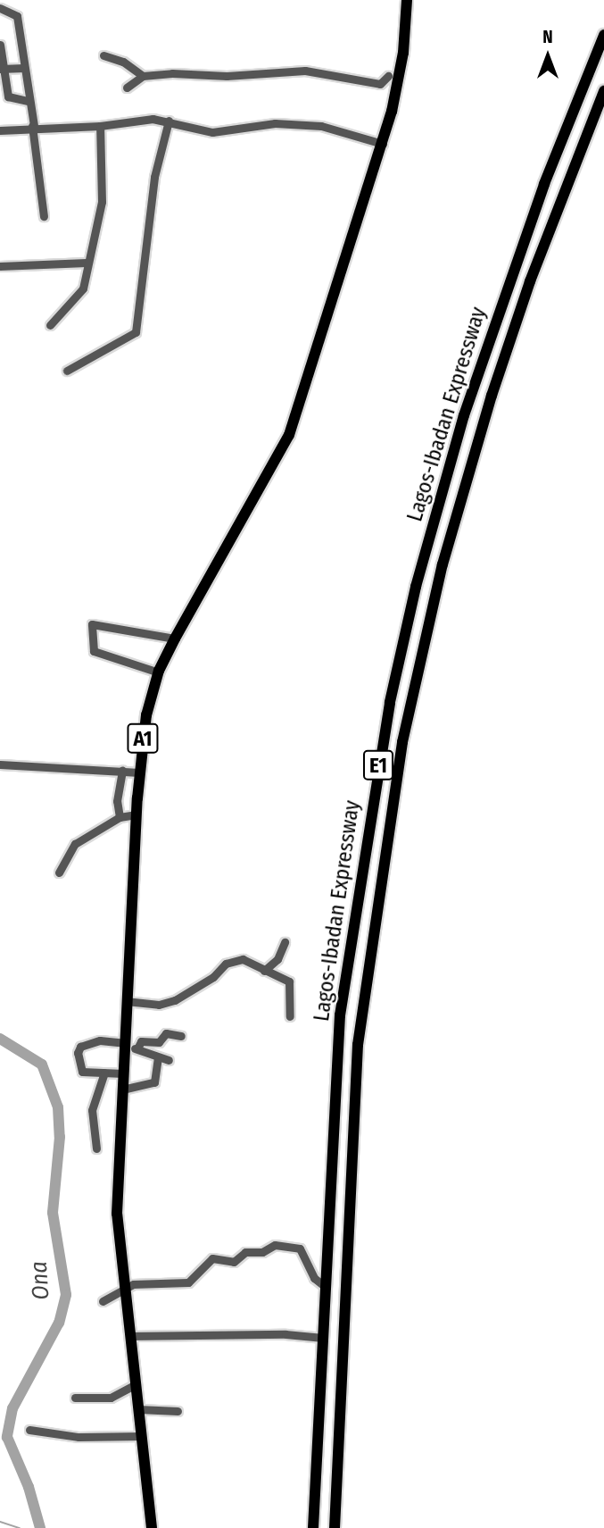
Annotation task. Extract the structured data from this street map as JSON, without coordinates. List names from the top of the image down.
{
  "streets": {
    "highway": ["Lagos-Ibadan Expressway", "A1", "E1"]
  },
  "water": ["Ona"],
  "north": "top"
}
